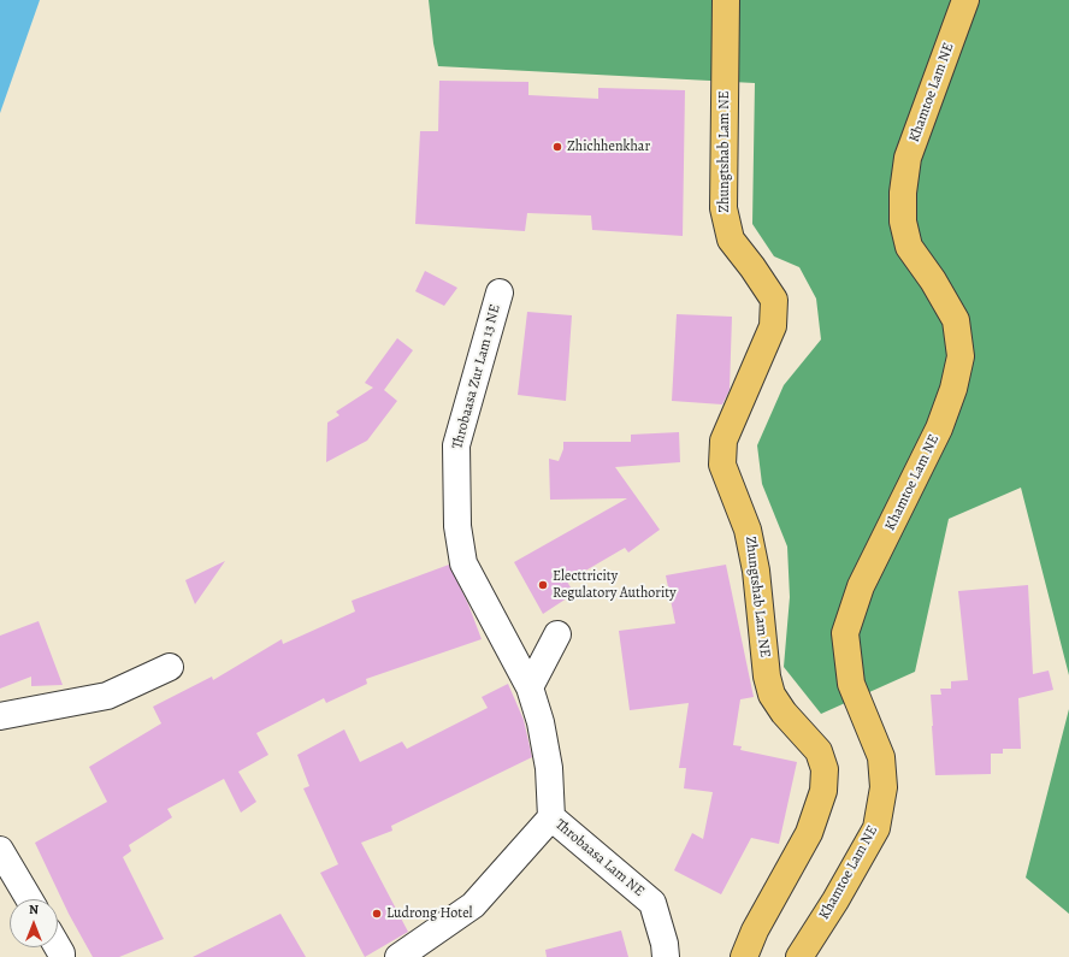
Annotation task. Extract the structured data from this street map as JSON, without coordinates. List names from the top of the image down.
{
  "streets": {
    "main road": ["Khamtoe Lam NE", "Zhungtshab Lam NE"],
    "street": ["Throbaasa Zur Lam 13 NE", "Throbaasa Lam NE"]
  },
  "crossings": [
    ["Throbaasa Zur Lam 13 NE", "Throbaasa Lam NE"]
  ],
  "places": ["Zhichhenkhar", "Electtricity Regulatory Authority", "Ludrong Hotel"],
  "north": "top"
}
